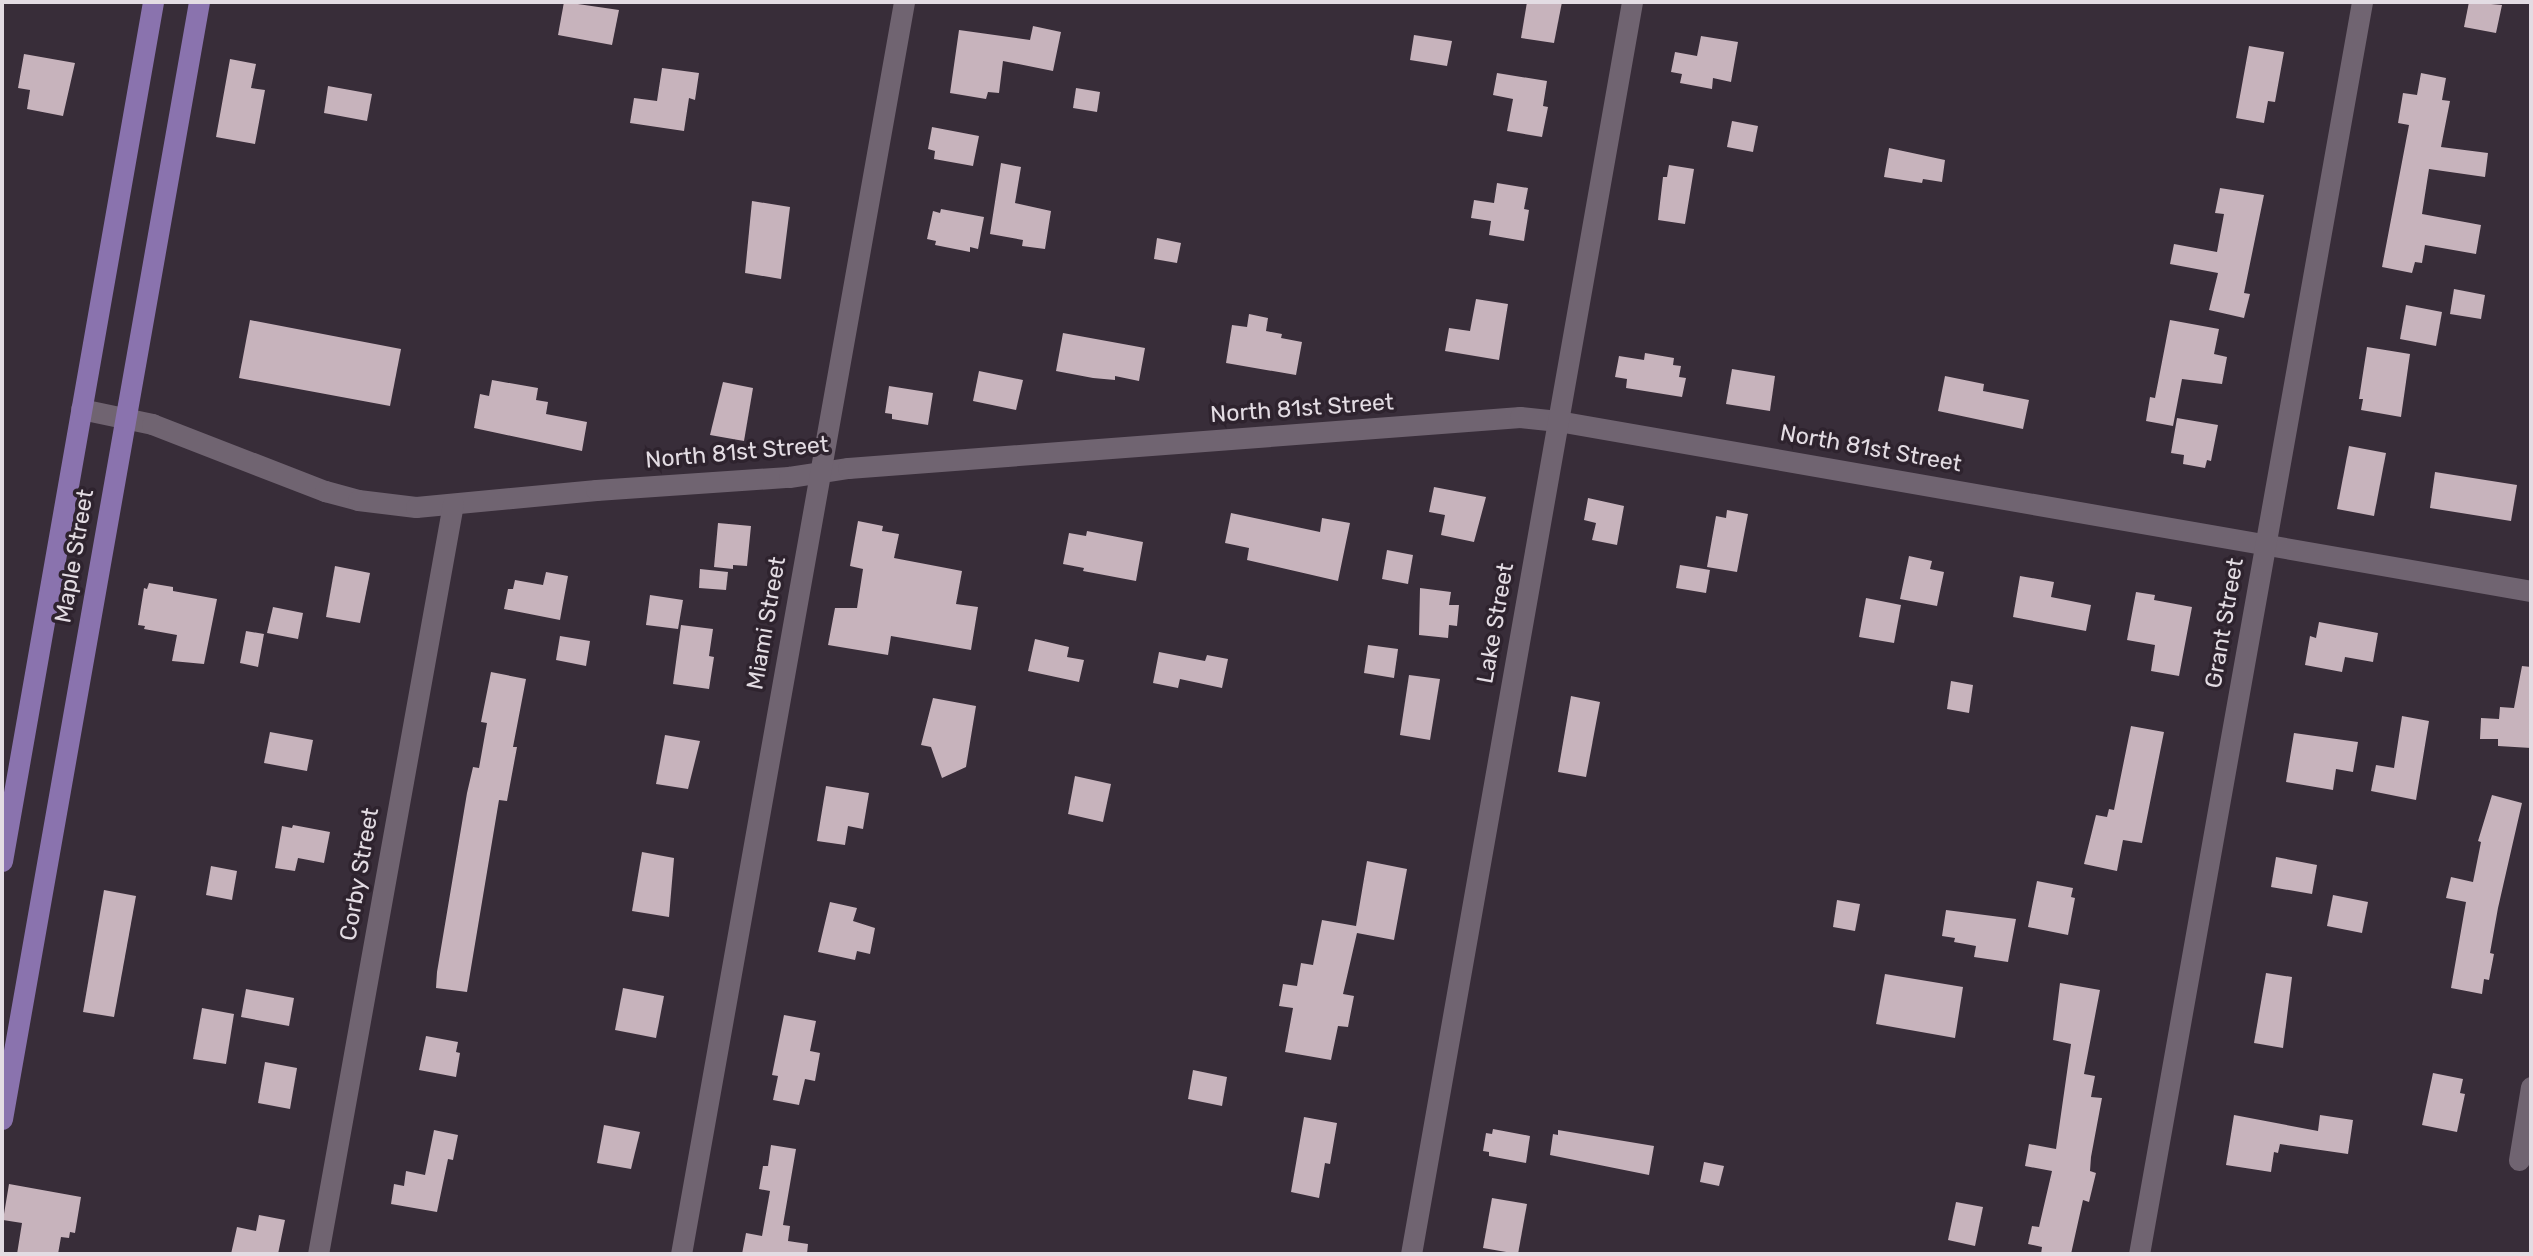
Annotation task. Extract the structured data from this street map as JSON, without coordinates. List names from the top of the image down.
{
  "streets": {
    "main road": ["Maple Street"],
    "street": [
      "North 81st Street",
      "Miami Street",
      "Lake Street",
      "Grant Street",
      "Corby Street"
    ]
  },
  "crossings": [
    ["North 81st Street", "Maple Street"],
    ["North 81st Street", "Miami Street"],
    ["North 81st Street", "Lake Street"],
    ["North 81st Street", "Grant Street"],
    ["North 81st Street", "Corby Street"]
  ]
}
